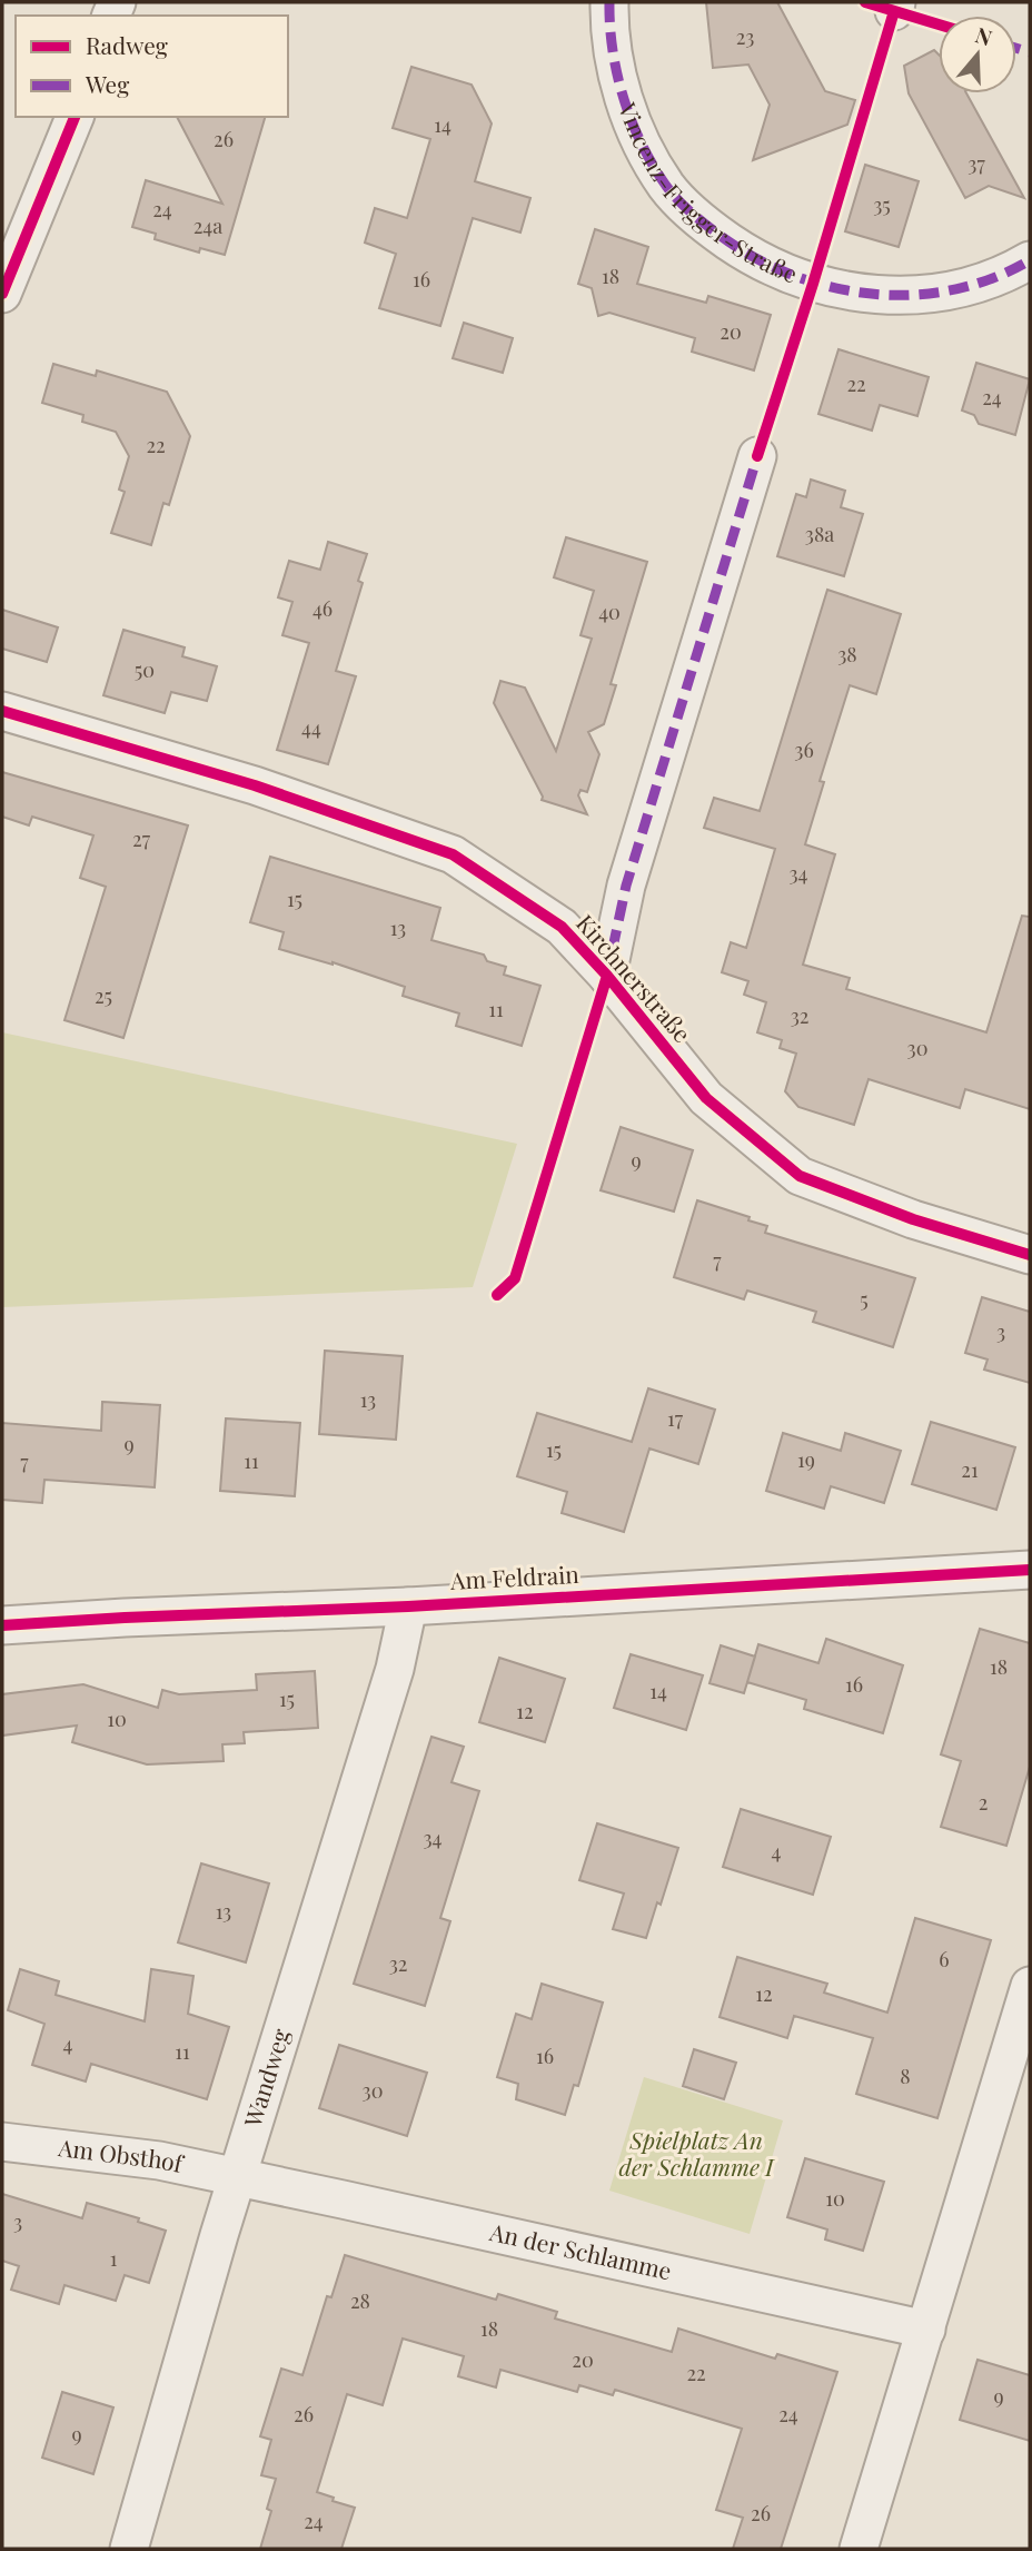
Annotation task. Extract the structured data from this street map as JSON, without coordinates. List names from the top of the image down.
{
  "streets": {
    "street": [
      "Vincenz-Frigger-Straße",
      "Kirchnerstraße",
      "Am Feldrain",
      "Wandweg",
      "Am Obsthof",
      "An der Schlamme"
    ]
  },
  "crossings": [
    ["Am Feldrain", "Wandweg"],
    ["Wandweg", "Am Obsthof"],
    ["Wandweg", "An der Schlamme"],
    ["Am Obsthof", "An der Schlamme"]
  ],
  "parks": ["Spielplatz An der Schlamme I"],
  "house_numbers": [
    "23",
    "14",
    "26",
    "37",
    "35",
    "24",
    "24a",
    "18",
    "16",
    "20",
    "22",
    "24",
    "22",
    "38a",
    "46",
    "40",
    "38",
    "50",
    "44",
    "36",
    "27",
    "34",
    "15",
    "13",
    "25",
    "11",
    "32",
    "30",
    "9",
    "7",
    "5",
    "3",
    "13",
    "17",
    "9",
    "15",
    "19",
    "11",
    "7",
    "21",
    "18",
    "16",
    "14",
    "15",
    "12",
    "10",
    "2",
    "34",
    "4",
    "13",
    "6",
    "32",
    "12",
    "4",
    "11",
    "16",
    "8",
    "30",
    "10",
    "3",
    "1",
    "28",
    "18",
    "20",
    "22",
    "9",
    "26",
    "24",
    "9",
    "26",
    "24"
  ],
  "legend": ["Radweg", "Weg"],
  "north": "top"
}
